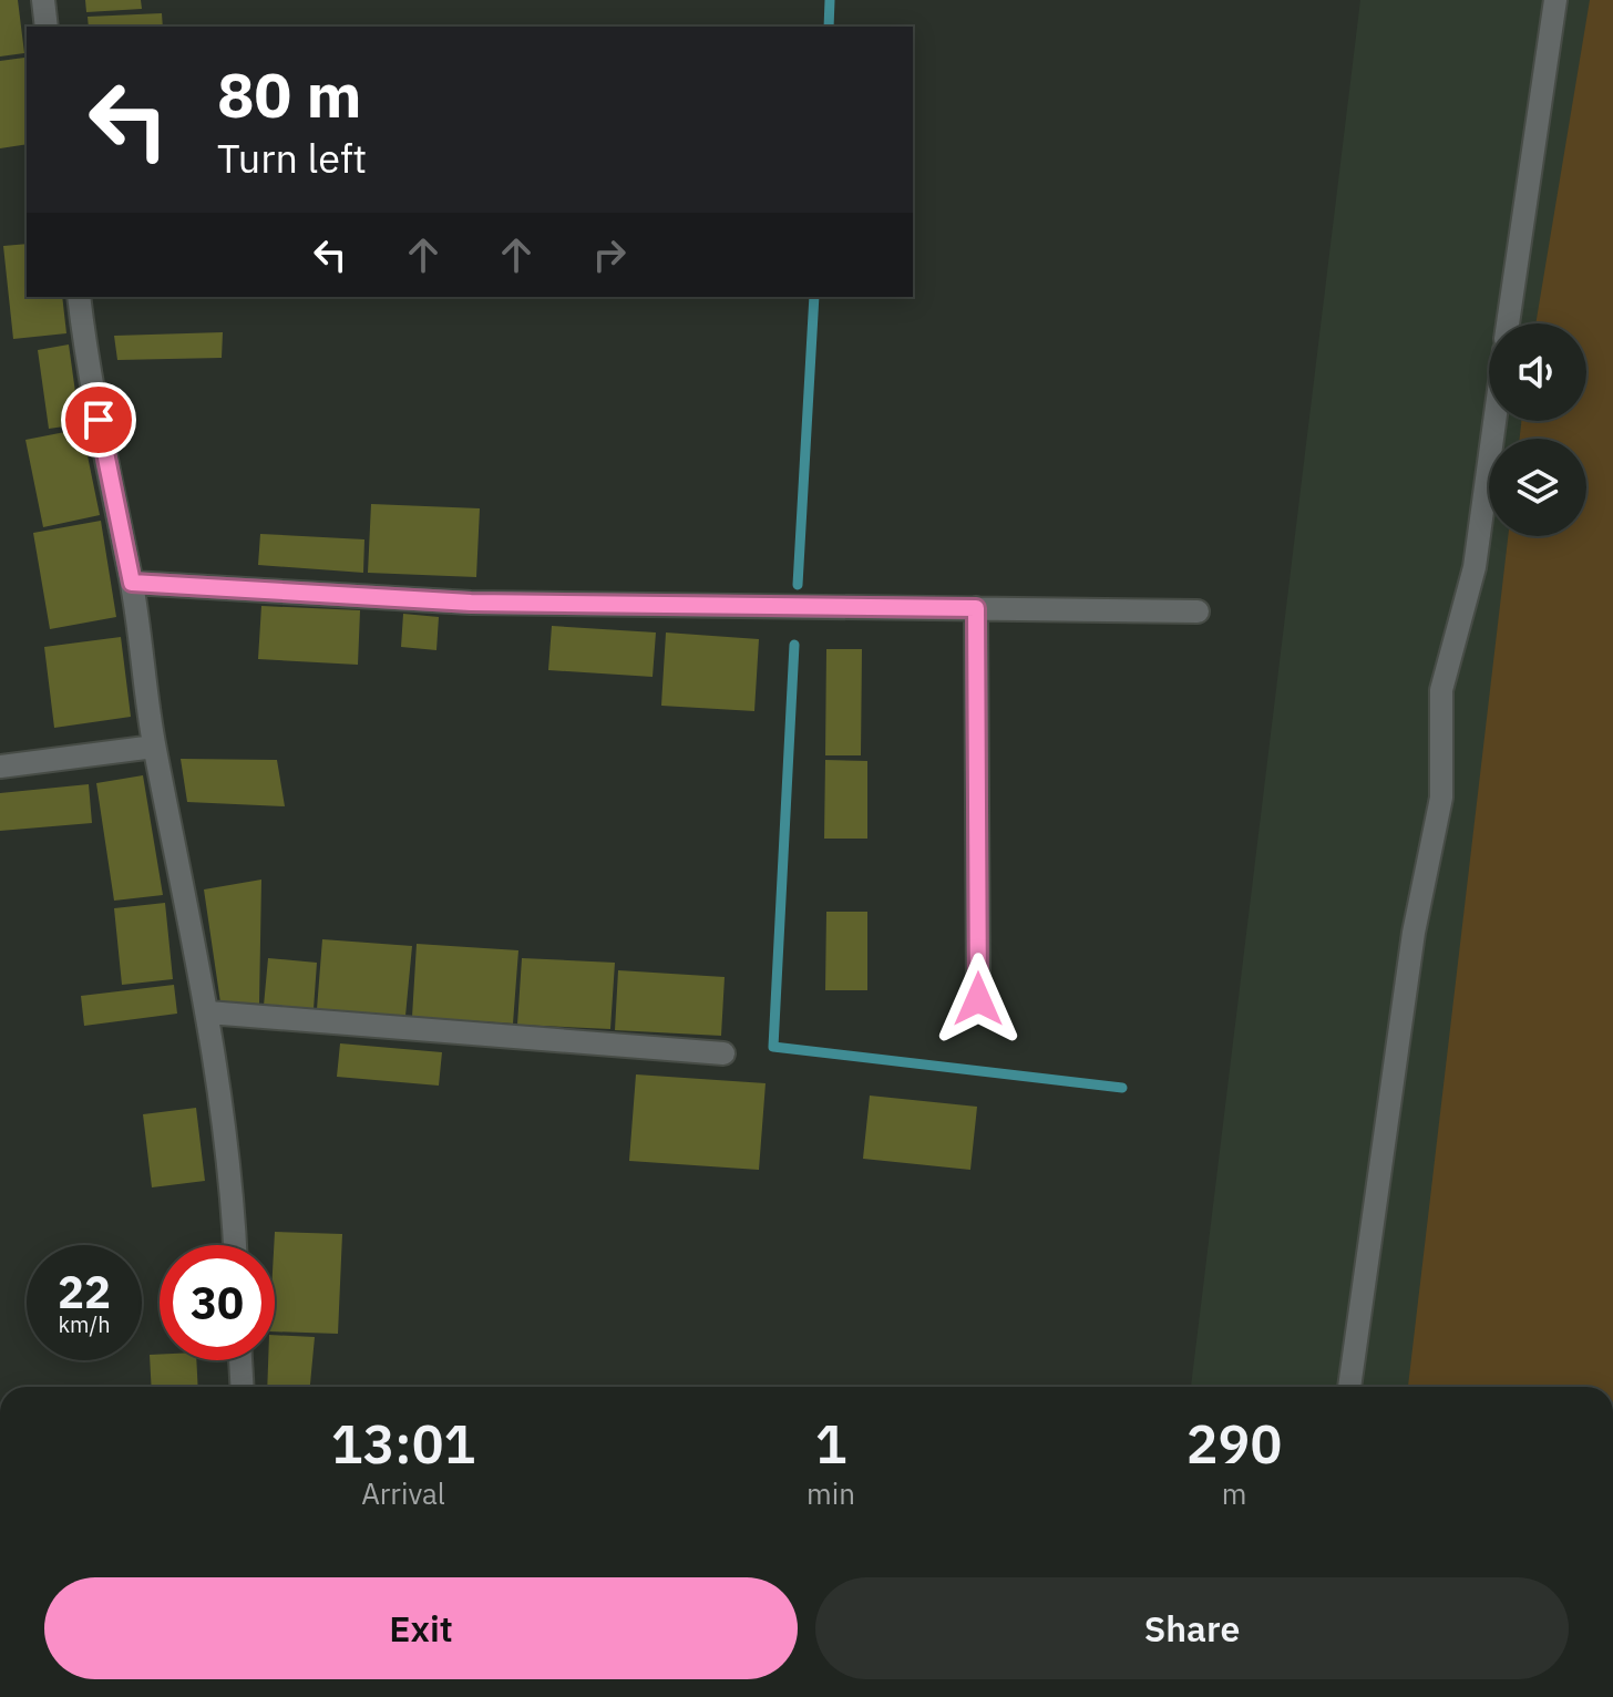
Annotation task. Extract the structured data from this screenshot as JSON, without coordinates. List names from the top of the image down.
{
  "page": {
    "turn": ["80 m", "Turn left"],
    "speed": "22 km/h",
    "limit": "30",
    "eta": [
      "13:01",
      "Arrival",
      "1",
      "min",
      "290",
      "m"
    ],
    "buttons": ["Exit", "Share"]
  }
}
